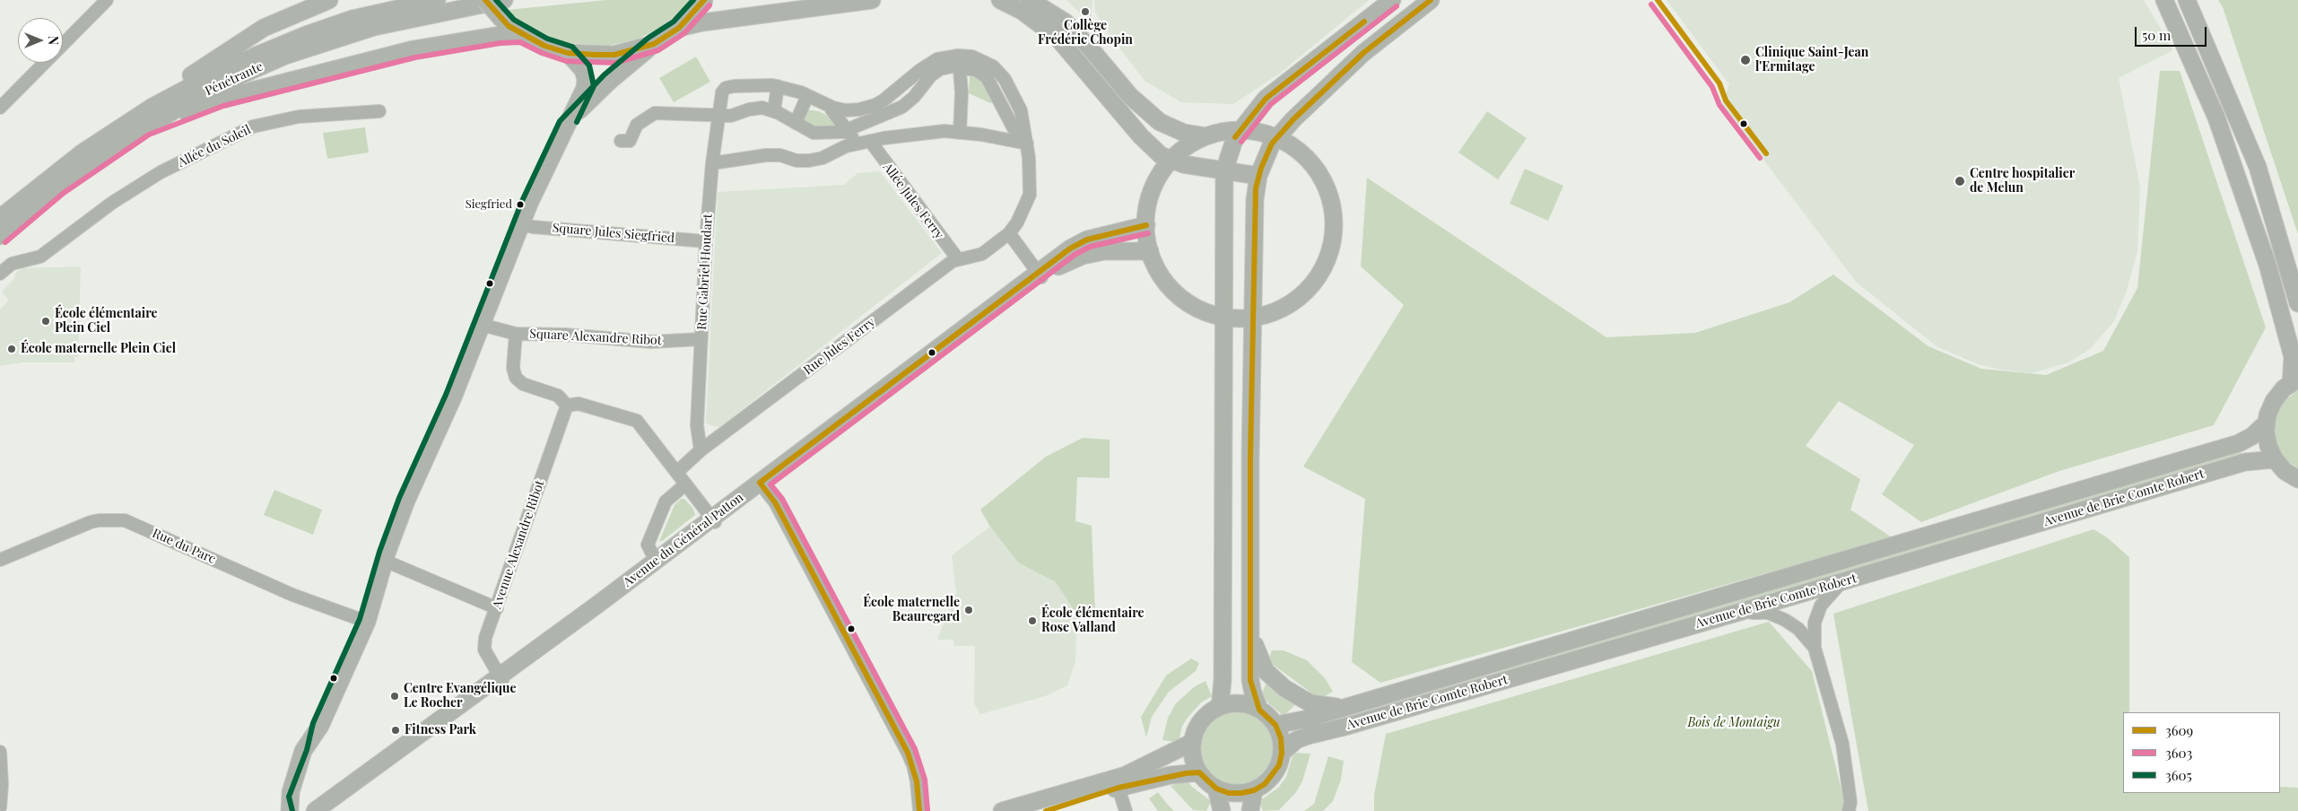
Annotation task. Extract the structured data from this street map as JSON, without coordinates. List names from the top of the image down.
{
  "streets": {
    "main road": ["Pénétrante", "Avenue de Brie Comte Robert", "Avenue du Général Patton"],
    "street": [
      "Allée du Soleil",
      "Allée Jules Ferry",
      "Square Jules Siegfried",
      "Rue Gabriel Houdart",
      "Square Alexandre Ribot",
      "Rue Jules Ferry",
      "Avenue Alexandre Ribot",
      "Rue du Parc"
    ]
  },
  "crossings": [
    ["Allée Jules Ferry", "Rue Jules Ferry"],
    ["Square Jules Siegfried", "Rue Gabriel Houdart"],
    ["Rue Gabriel Houdart", "Square Alexandre Ribot"],
    ["Rue Gabriel Houdart", "Rue Jules Ferry"],
    ["Square Alexandre Ribot", "Avenue Alexandre Ribot"],
    ["Avenue du Général Patton", "Avenue Alexandre Ribot"]
  ],
  "parks": ["Bois de Montaigu"],
  "places": [
    "Collège Frédéric Chopin",
    "Clinique Saint-Jean l'Ermitage",
    "Centre hospitalier de Melun",
    "Siegfried",
    "École élémentaire Plein Ciel",
    "École maternelle Plein Ciel",
    "École maternelle Beauregard",
    "École élémentaire Rose Valland",
    "Centre Evangélique Le Rocher",
    "Fitness Park"
  ],
  "lines": ["transit line 3609", "transit line 3605", "transit line 3603"],
  "legend": ["3609", "3603", "3605"],
  "scale_bar": "50 m",
  "north": "right"
}
